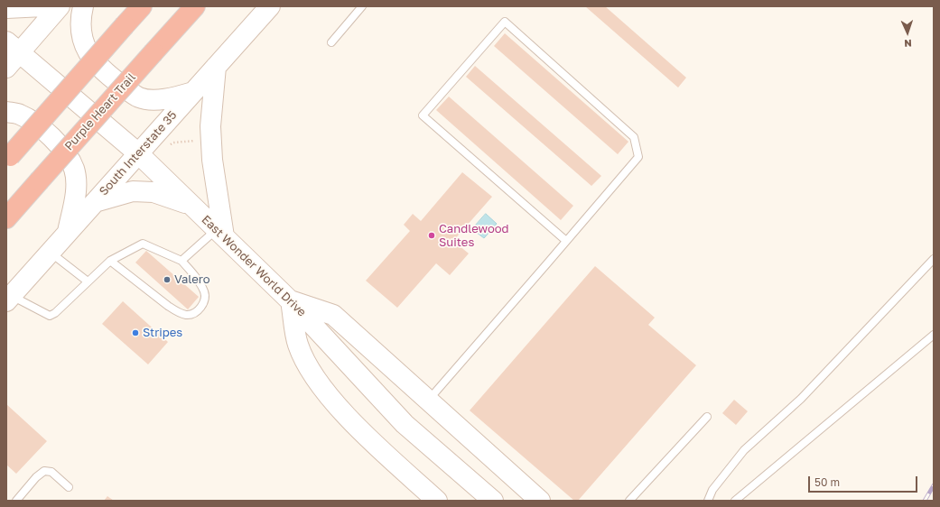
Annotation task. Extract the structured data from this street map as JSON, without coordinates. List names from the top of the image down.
{
  "streets": {
    "highway": ["Purple Heart Trail"],
    "main road": ["South Interstate 35", "East Wonder World Drive"]
  },
  "crossings": [
    ["South Interstate 35", "East Wonder World Drive"]
  ],
  "places": ["Candlewood Suites", "Valero", "Stripes"],
  "scale_bar": "50 m",
  "north": "bottom"
}
